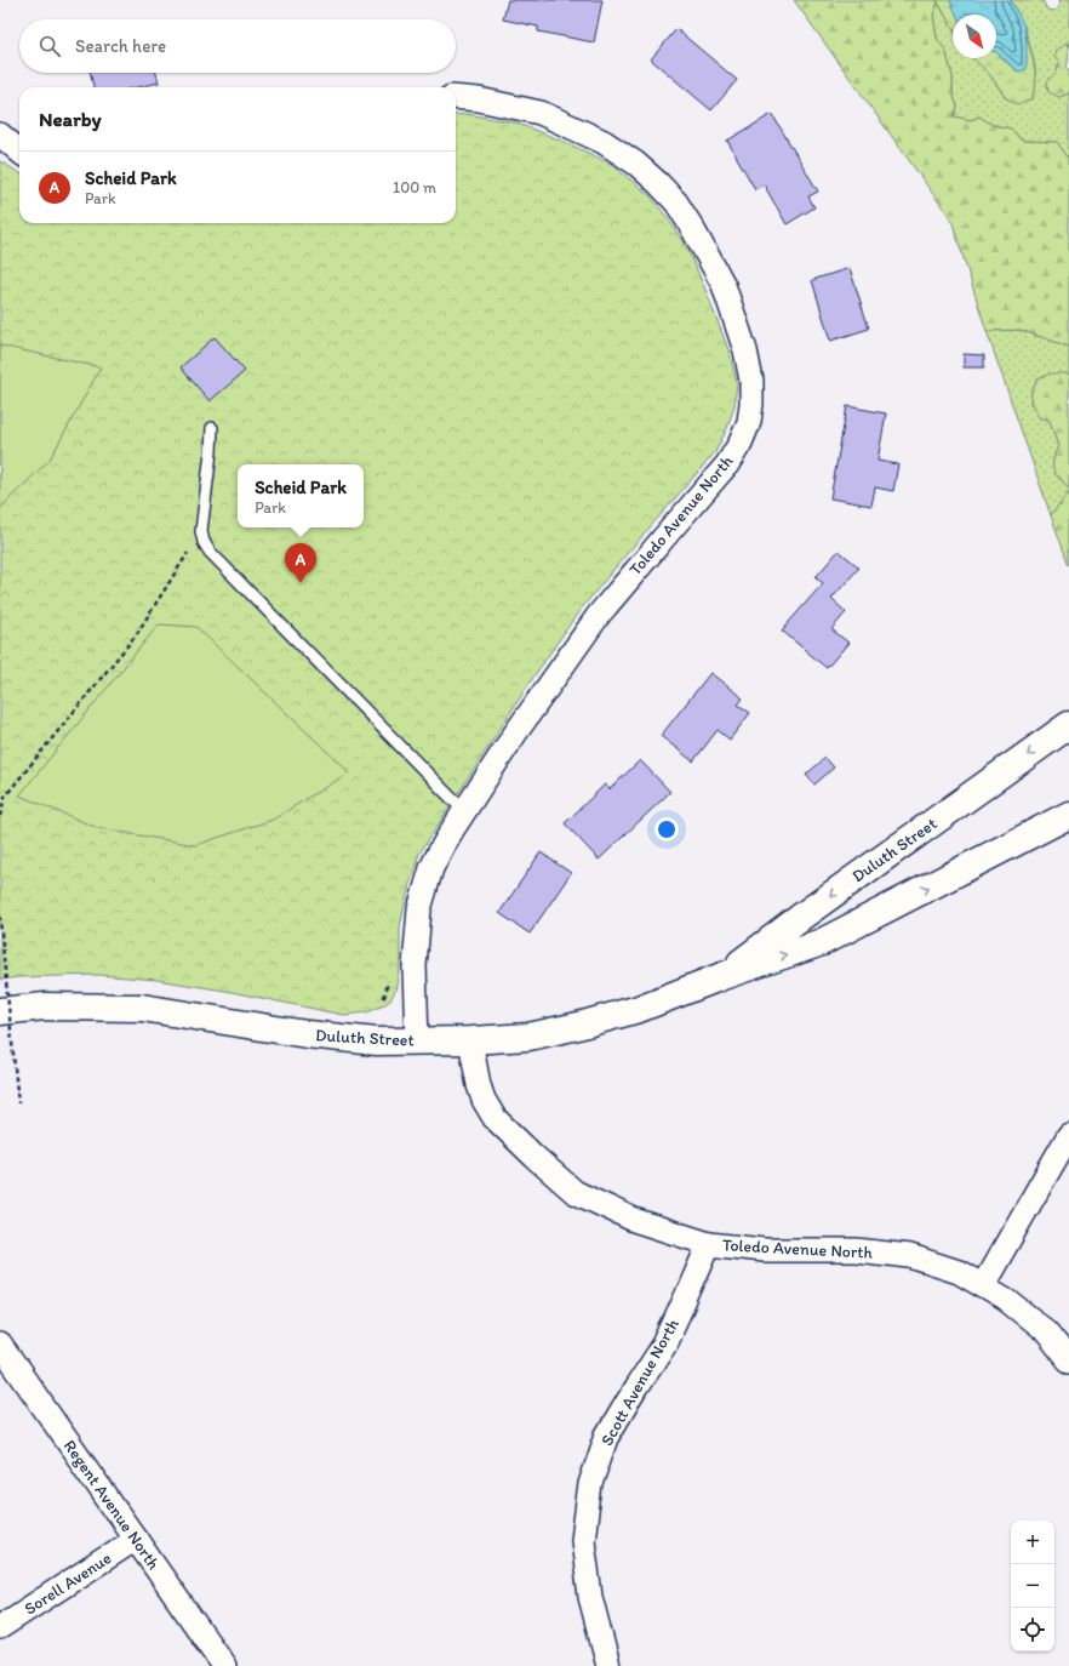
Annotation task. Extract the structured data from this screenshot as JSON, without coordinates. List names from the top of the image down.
{
  "streets": {
    "street": [
      "Toledo Avenue North",
      "Duluth Street",
      "Scott Avenue North",
      "Regent Avenue North",
      "Sorell Avenue"
    ]
  },
  "crossings": [
    ["Toledo Avenue North", "Duluth Street"],
    ["Toledo Avenue North", "Scott Avenue North"],
    ["Regent Avenue North", "Sorell Avenue"]
  ],
  "north": "bottom right",
  "page": {
    "search": "Search here",
    "heading": "Nearby",
    "list": [
      {
        "mark": "A",
        "name": "Scheid Park",
        "note": "Park",
        "value": "100 m"
      }
    ],
    "popup": ["Scheid Park", "Park"],
    "pins": "A",
    "map_buttons": ["+", "−"]
  }
}
